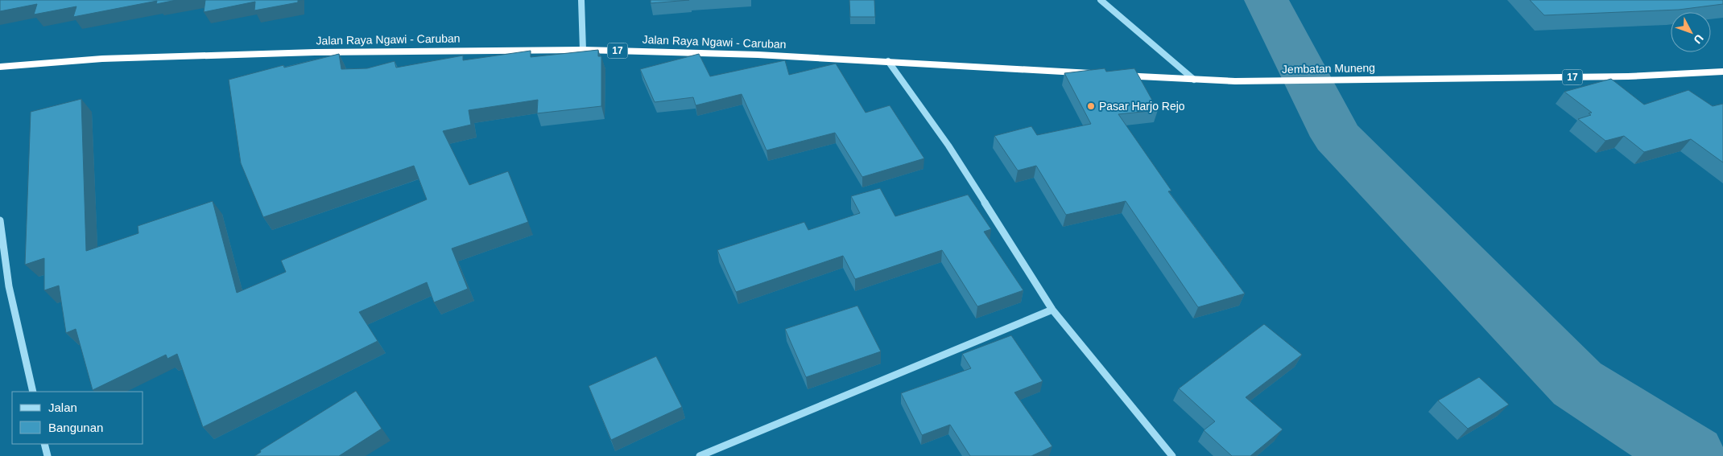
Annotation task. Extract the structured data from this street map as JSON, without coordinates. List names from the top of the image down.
{
  "streets": {
    "highway": ["Jalan Raya Ngawi - Caruban", "17", "Jembatan Muneng"]
  },
  "crossings": [
    ["17", "Jembatan Muneng"]
  ],
  "places": ["Pasar Harjo Rejo"],
  "legend": ["Jalan", "Bangunan"],
  "north": "bottom right"
}
